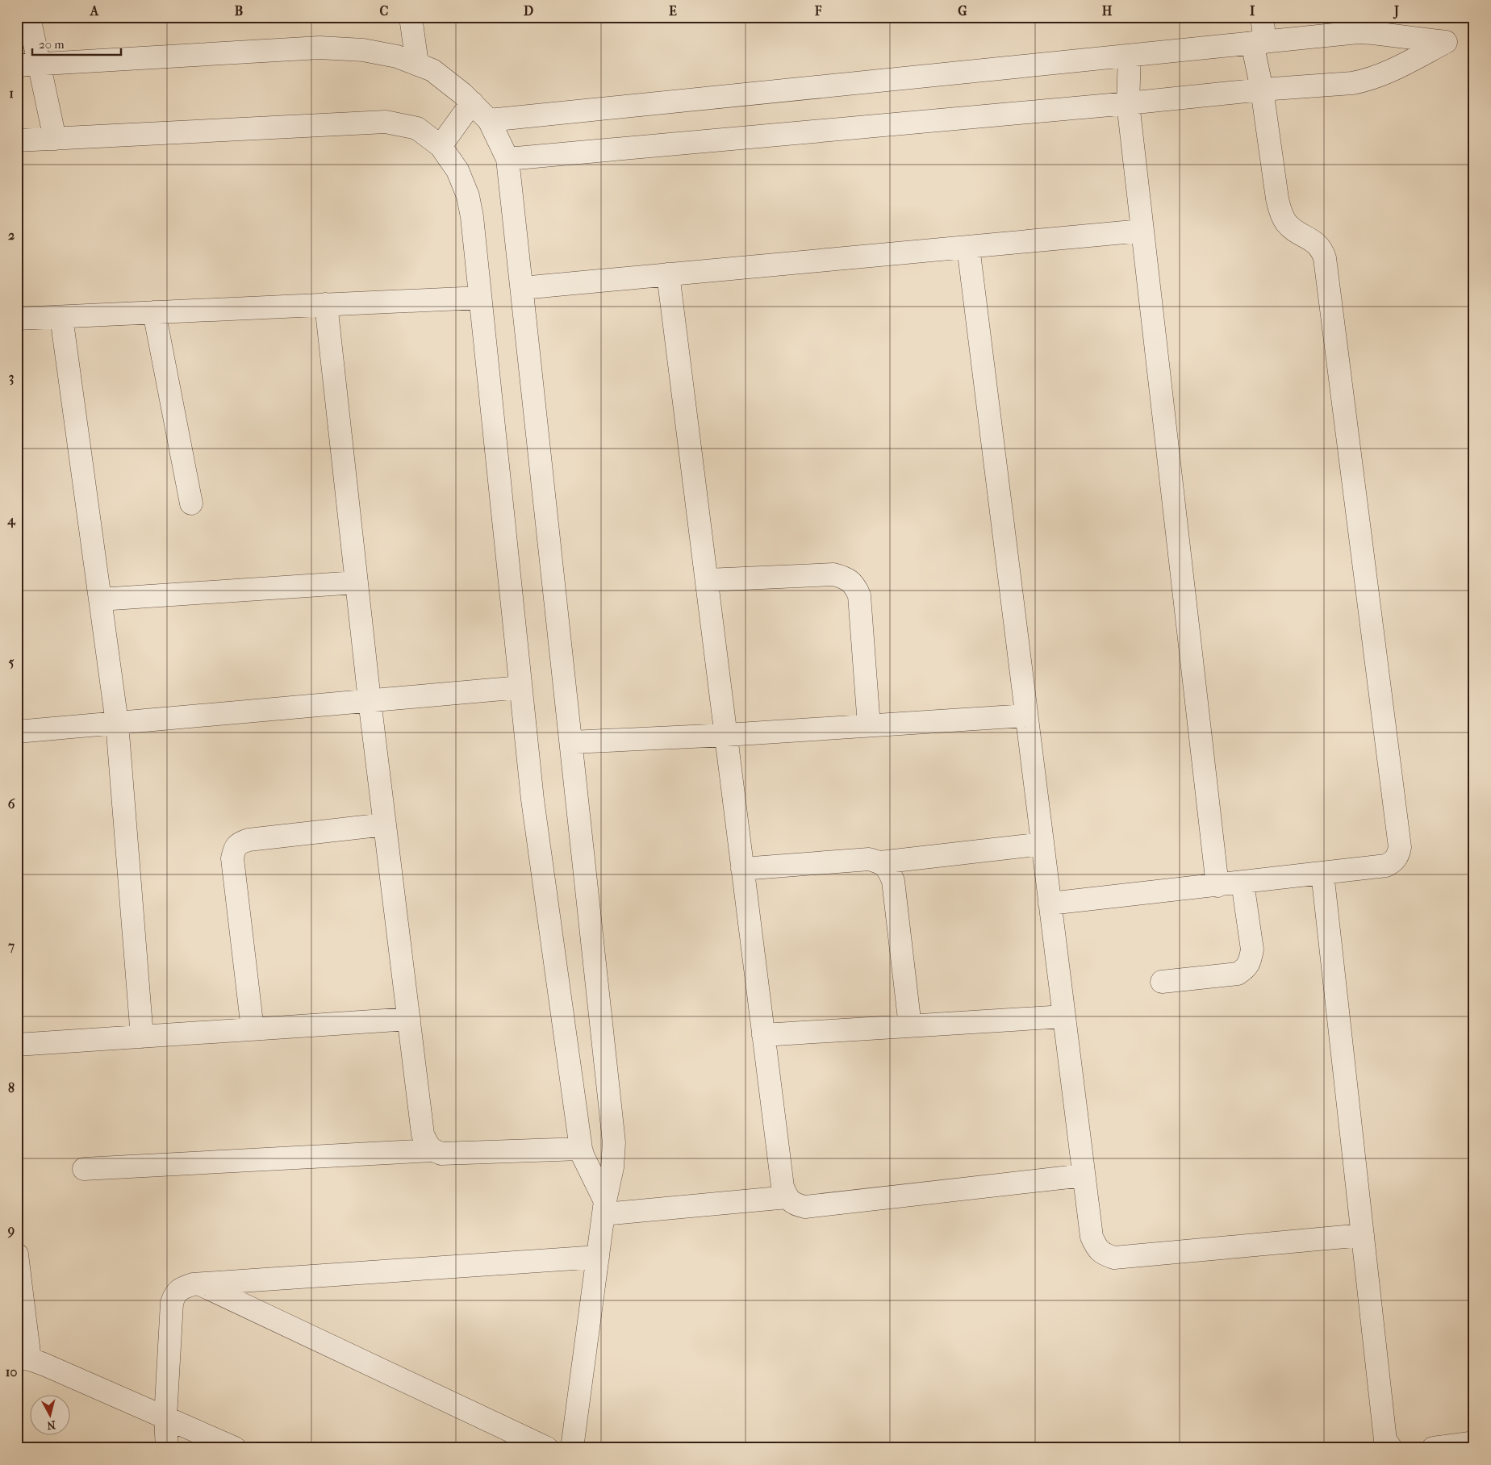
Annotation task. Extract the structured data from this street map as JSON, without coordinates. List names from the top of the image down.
{
  "scale_bar": "20 m",
  "north": "bottom",
  "grid": {
    "columns": [
      "A",
      "B",
      "C",
      "D",
      "E",
      "F",
      "G",
      "H",
      "I",
      "J"
    ],
    "rows": [
      "1",
      "2",
      "3",
      "4",
      "5",
      "6",
      "7",
      "8",
      "9",
      "10"
    ]
  }
}
